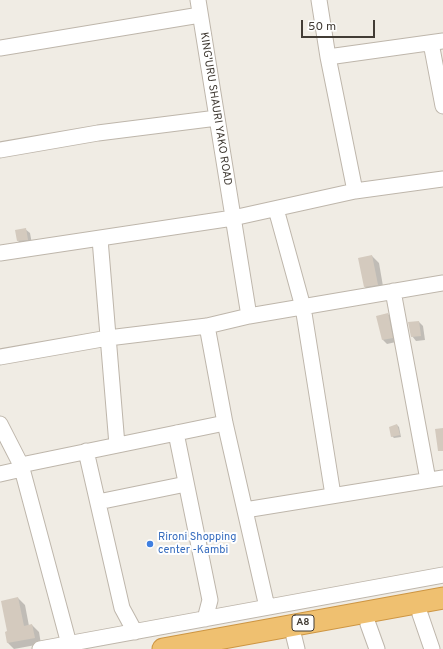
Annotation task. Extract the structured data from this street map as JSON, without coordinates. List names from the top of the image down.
{
  "streets": {
    "highway": ["A8"],
    "street": ["KING'URU SHAURI YAKO ROAD"]
  },
  "places": ["Rironi Shopping center -Kambi"],
  "scale_bar": "50 m"
}
